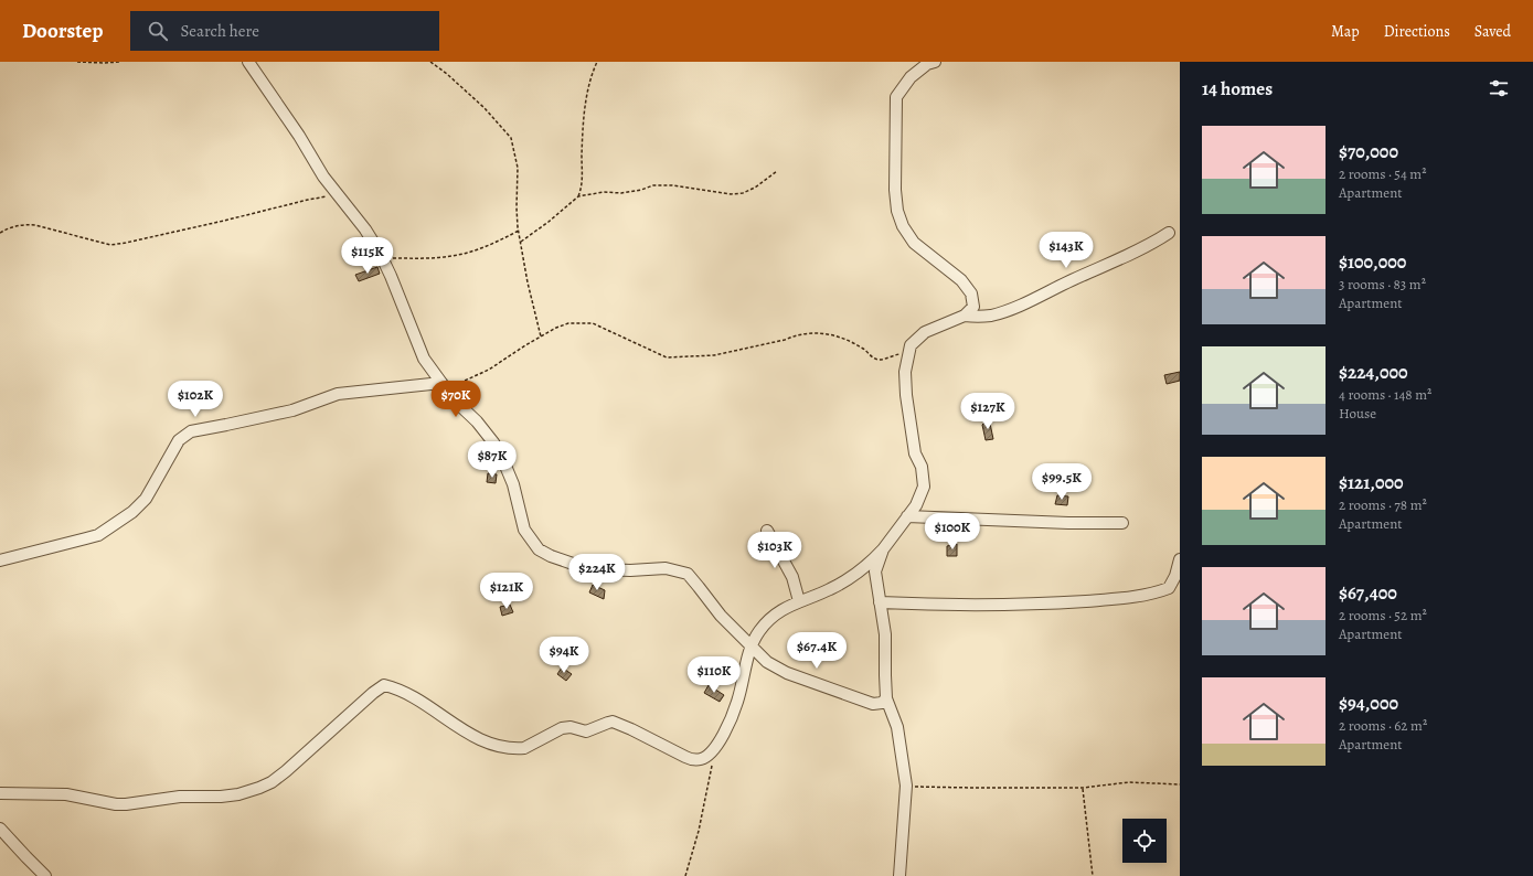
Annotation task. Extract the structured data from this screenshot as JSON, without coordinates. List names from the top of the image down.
{
  "page": {
    "header": "Doorstep",
    "search": "Search here",
    "nav": ["Map", "Directions", "Saved"],
    "heading": "14 homes",
    "list": [
      {
        "name": "$70,000",
        "note": "2 rooms · 54 m² · Apartment"
      },
      {
        "name": "$100,000",
        "note": "3 rooms · 83 m² · Apartment"
      },
      {
        "name": "$224,000",
        "note": "4 rooms · 148 m² · House"
      },
      {
        "name": "$121,000",
        "note": "2 rooms · 78 m² · Apartment"
      },
      {
        "name": "$67,400",
        "note": "2 rooms · 52 m² · Apartment"
      },
      {
        "name": "$94,000",
        "note": "2 rooms · 62 m² · Apartment"
      }
    ],
    "price": [
      "$143K",
      "$115K",
      "$102K",
      "$70K",
      "$127K",
      "$87K",
      "$99.5K",
      "$100K",
      "$103K",
      "$224K",
      "$121K",
      "$67.4K",
      "$94K",
      "$110K"
    ]
  }
}
